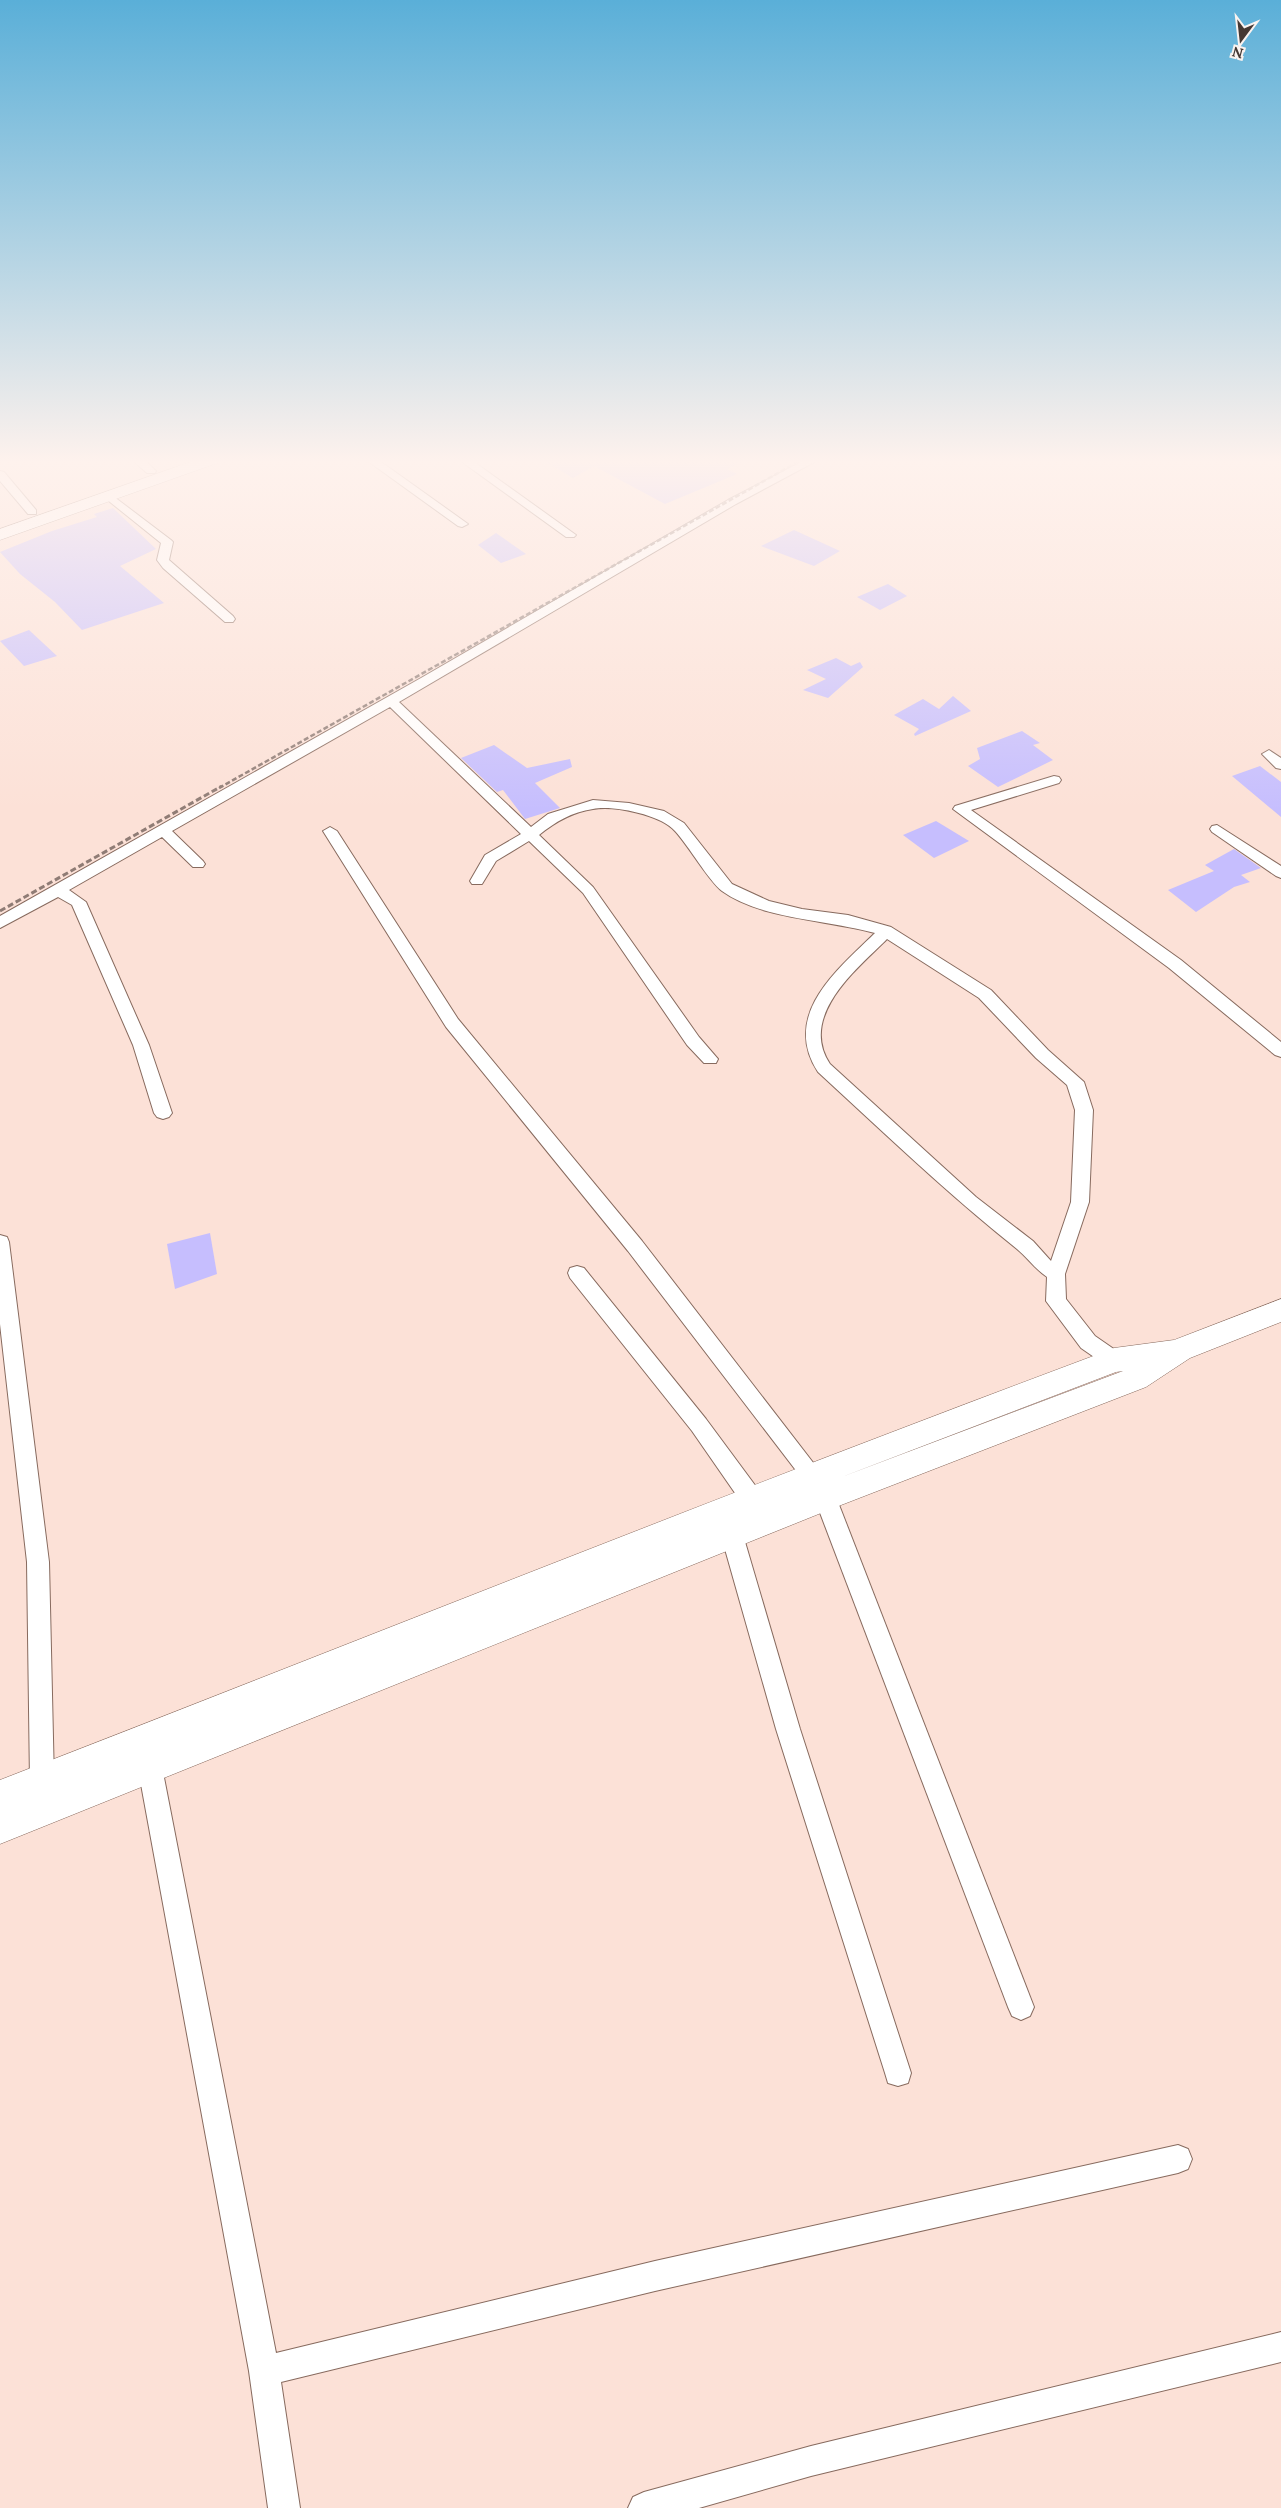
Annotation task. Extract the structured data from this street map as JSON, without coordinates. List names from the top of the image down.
{
  "north": "bottom"
}
